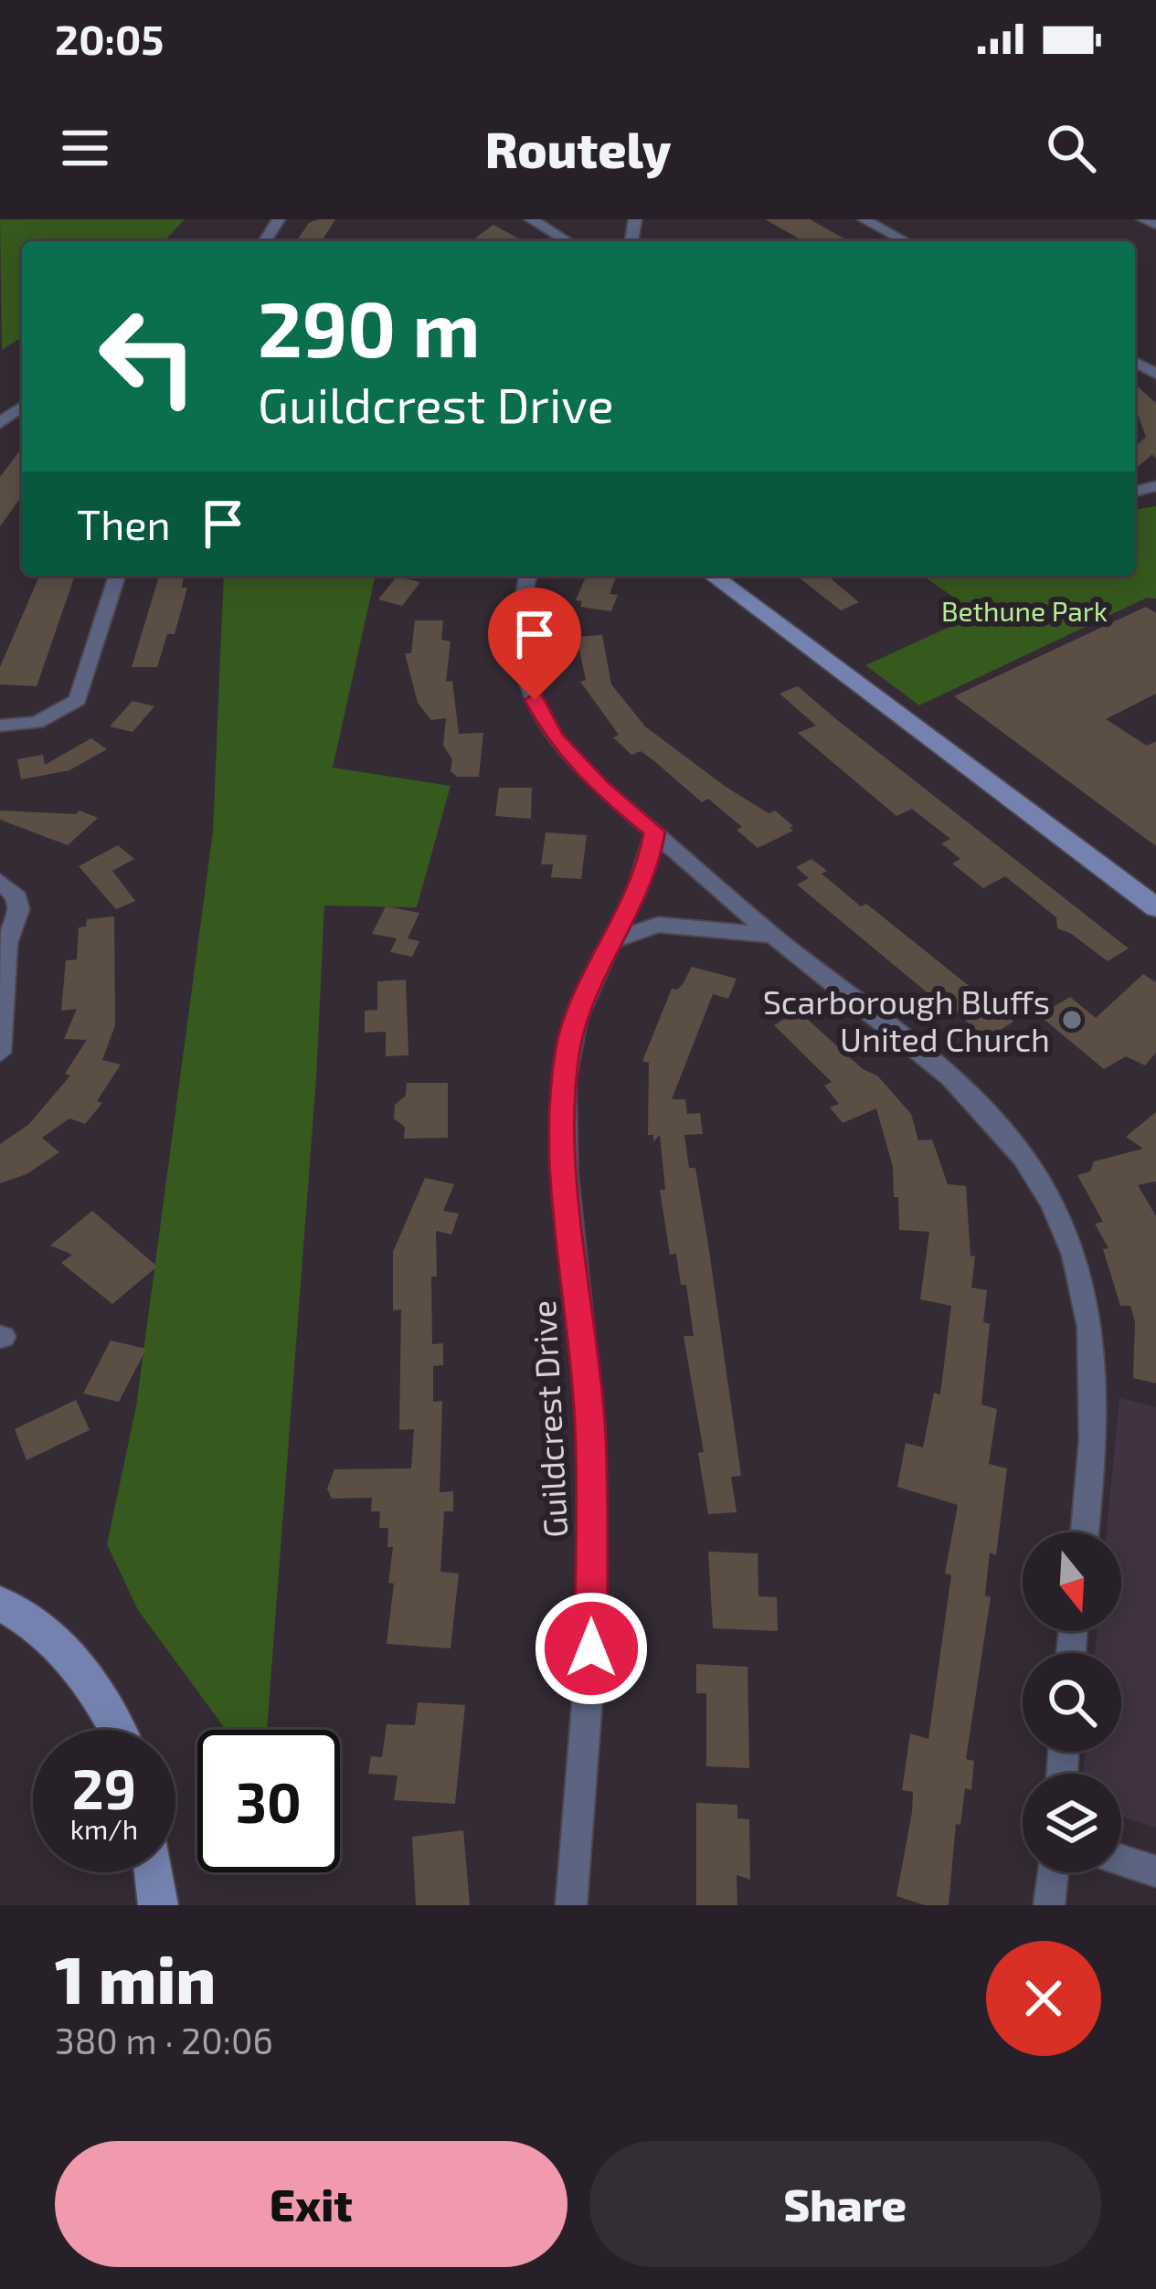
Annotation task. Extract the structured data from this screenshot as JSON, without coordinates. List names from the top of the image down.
{
  "streets": {
    "street": ["Guildcrest Drive"]
  },
  "parks": ["Bethune Park"],
  "places": ["Scarborough Bluffs United Church"],
  "north": "bottom",
  "page": {
    "status": "20:05",
    "header": "Routely",
    "turn": ["290 m", "Guildcrest Drive"],
    "then": "Then",
    "speed": "29 km/h",
    "limit": "30",
    "heading": ["1 min", "380 m · 20:06"],
    "buttons": ["Exit", "Share"]
  }
}
